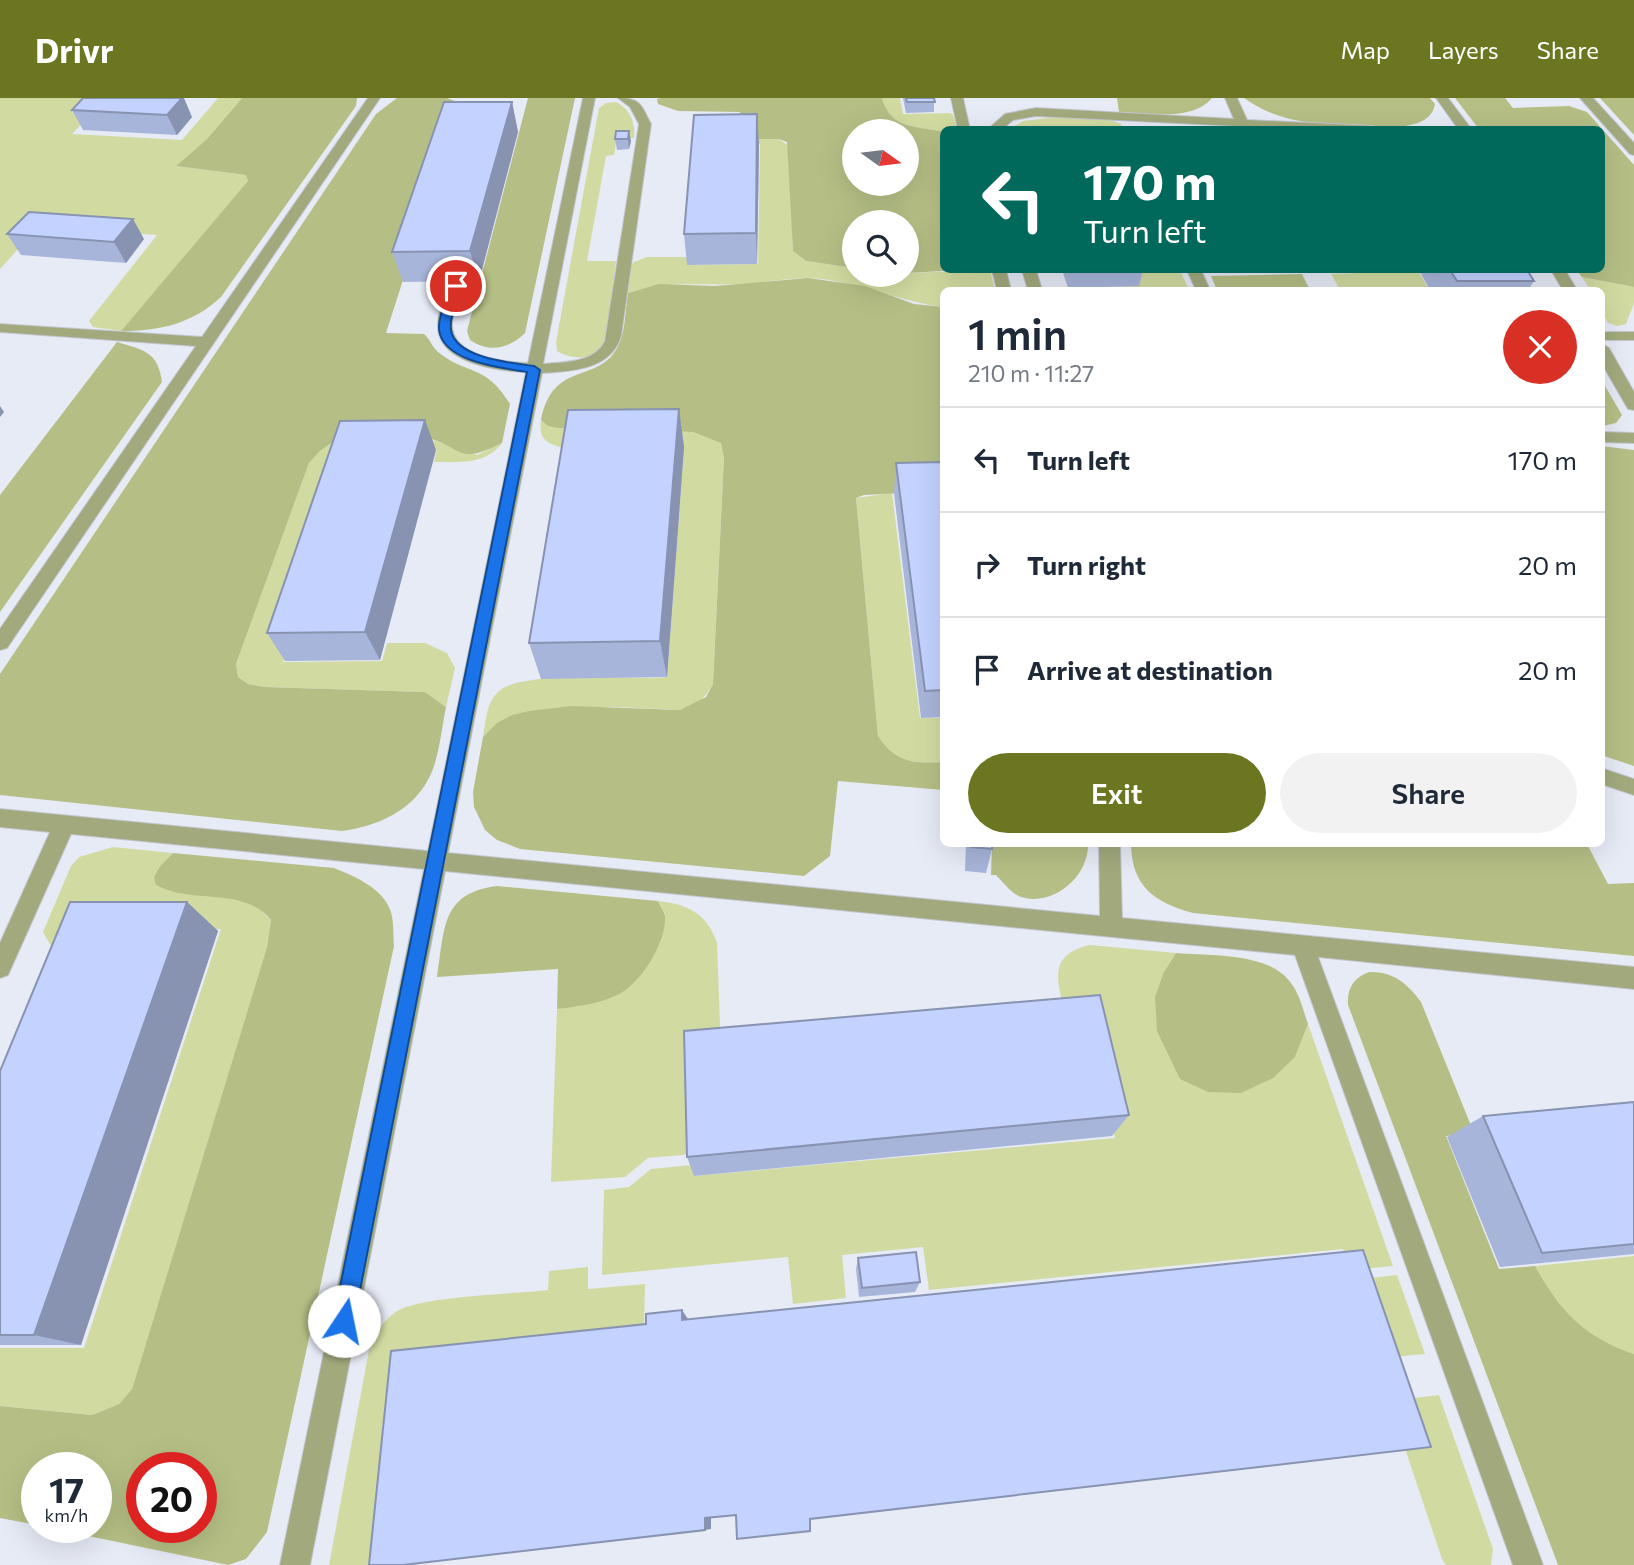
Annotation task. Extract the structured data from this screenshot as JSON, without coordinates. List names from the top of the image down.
{
  "north": "right",
  "page": {
    "header": "Drivr",
    "nav": ["Map", "Layers", "Share"],
    "turn": ["170 m", "Turn left"],
    "heading": ["1 min", "210 m · 11:27"],
    "list": [
      {
        "name": "Turn left",
        "value": "170 m"
      },
      {
        "name": "Turn right",
        "value": "20 m"
      },
      {
        "name": "Arrive at destination",
        "value": "20 m"
      }
    ],
    "buttons": ["Exit", "Share"],
    "speed": "17 km/h",
    "limit": "20"
  }
}
